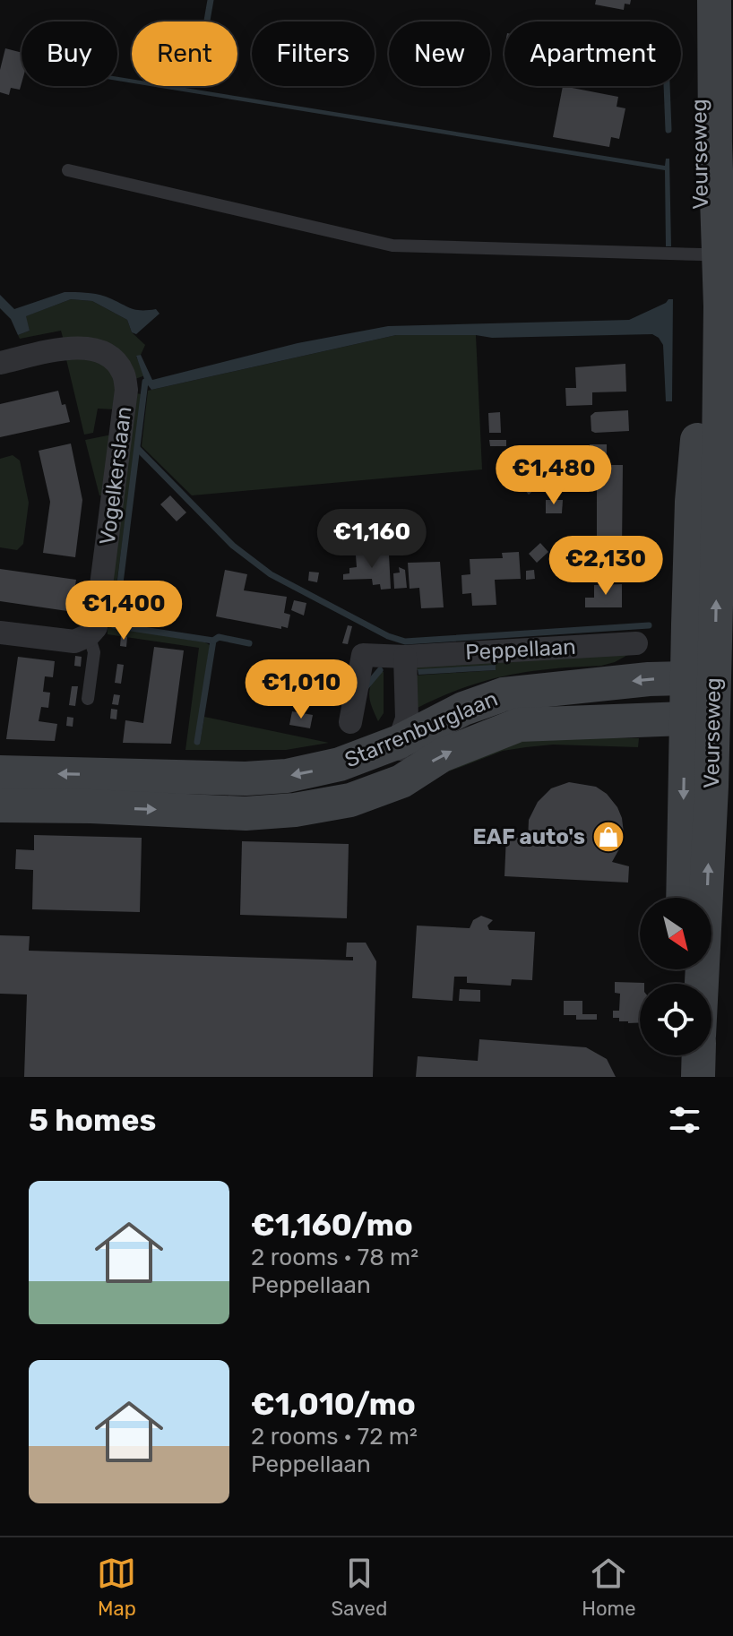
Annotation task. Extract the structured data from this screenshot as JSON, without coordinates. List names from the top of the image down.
{
  "streets": {
    "main road": ["Veurseweg", "Starrenburglaan"],
    "street": ["Vogelkerslaan", "Peppellaan"]
  },
  "crossings": [
    ["Veurseweg", "Starrenburglaan"]
  ],
  "places": {
    "shop": ["EAF auto's"]
  },
  "north": "bottom right",
  "page": {
    "chip": [
      "Buy",
      "Rent",
      "Filters",
      "New",
      "Apartment"
    ],
    "price": [
      "€1,480",
      "€1,160",
      "€2,130",
      "€1,400",
      "€1,010"
    ],
    "heading": "5 homes",
    "list": [
      {
        "name": "€1,160/mo",
        "note": "2 rooms · 78 m² · Peppellaan"
      },
      {
        "name": "€1,010/mo",
        "note": "2 rooms · 72 m² · Peppellaan"
      }
    ],
    "tabs": ["Map", "Saved", "Home"]
  }
}
